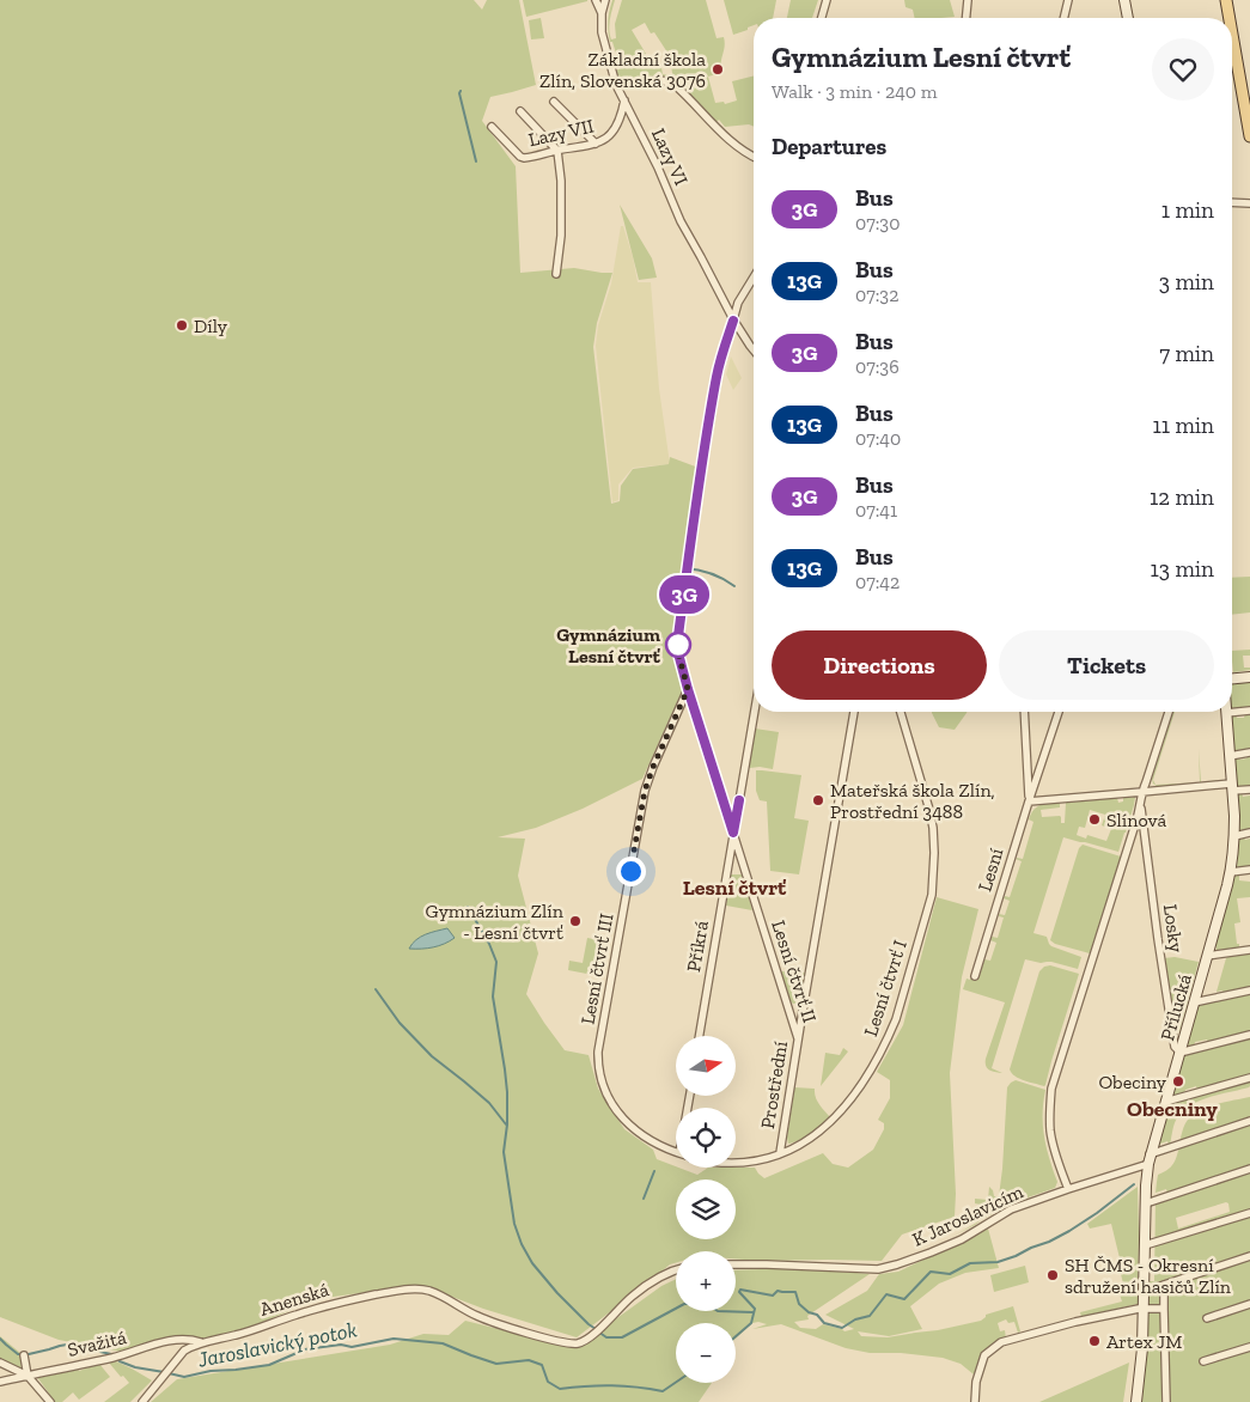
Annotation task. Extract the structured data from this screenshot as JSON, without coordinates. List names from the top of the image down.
{
  "streets": {
    "street": [
      "Lazy VII",
      "Lazy VI",
      "Lesní",
      "Losky",
      "Příkrá",
      "Lesní čtvrť III",
      "Lesní čtvrť II",
      "Lesní čtvrť I",
      "Přílucká",
      "Prostřední",
      "K Jaroslavicím",
      "Anenská",
      "Svažitá"
    ]
  },
  "crossings": [
    ["Lazy VII", "Lazy VI"],
    ["Lazy VI", "Lesní čtvrť II"],
    ["Losky", "Přílucká"],
    ["Příkrá", "Lesní čtvrť II"],
    ["Lesní čtvrť III", "Lesní čtvrť II"],
    ["Lesní čtvrť II", "Prostřední"],
    ["Lesní čtvrť I", "Prostřední"],
    ["Přílucká", "K Jaroslavicím"],
    ["Anenská", "Svažitá"]
  ],
  "districts": ["Lesní čtvrť", "Obecniny"],
  "water": ["Jaroslavický potok"],
  "places": [
    "Základní škola Zlín, Slovenská 3076",
    "Díly",
    "Gymnázium Lesní čtvrť",
    "Mateřská škola Zlín, Prostřední 3488",
    "Slínová",
    "Gymnázium Zlín - Lesní čtvrť",
    "Obeciny",
    "SH ČMS - Okresní sdružení hasičů Zlín",
    "Artex JM"
  ],
  "lines": ["bus line 3G"],
  "north": "right",
  "page": {
    "on_map": "3G",
    "heading": [
      ["Gymnázium Lesní čtvrť", "Walk · 3 min · 240 m"],
      "Departures"
    ],
    "list": [
      {
        "mark": "3G",
        "name": "Bus",
        "note": "07:30",
        "value": "1 min"
      },
      {
        "mark": "13G",
        "name": "Bus",
        "note": "07:32",
        "value": "3 min"
      },
      {
        "mark": "3G",
        "name": "Bus",
        "note": "07:36",
        "value": "7 min"
      },
      {
        "mark": "13G",
        "name": "Bus",
        "note": "07:40",
        "value": "11 min"
      },
      {
        "mark": "3G",
        "name": "Bus",
        "note": "07:41",
        "value": "12 min"
      },
      {
        "mark": "13G",
        "name": "Bus",
        "note": "07:42",
        "value": "13 min"
      }
    ],
    "buttons": ["Directions", "Tickets"],
    "map_buttons": ["+", "−"]
  }
}
